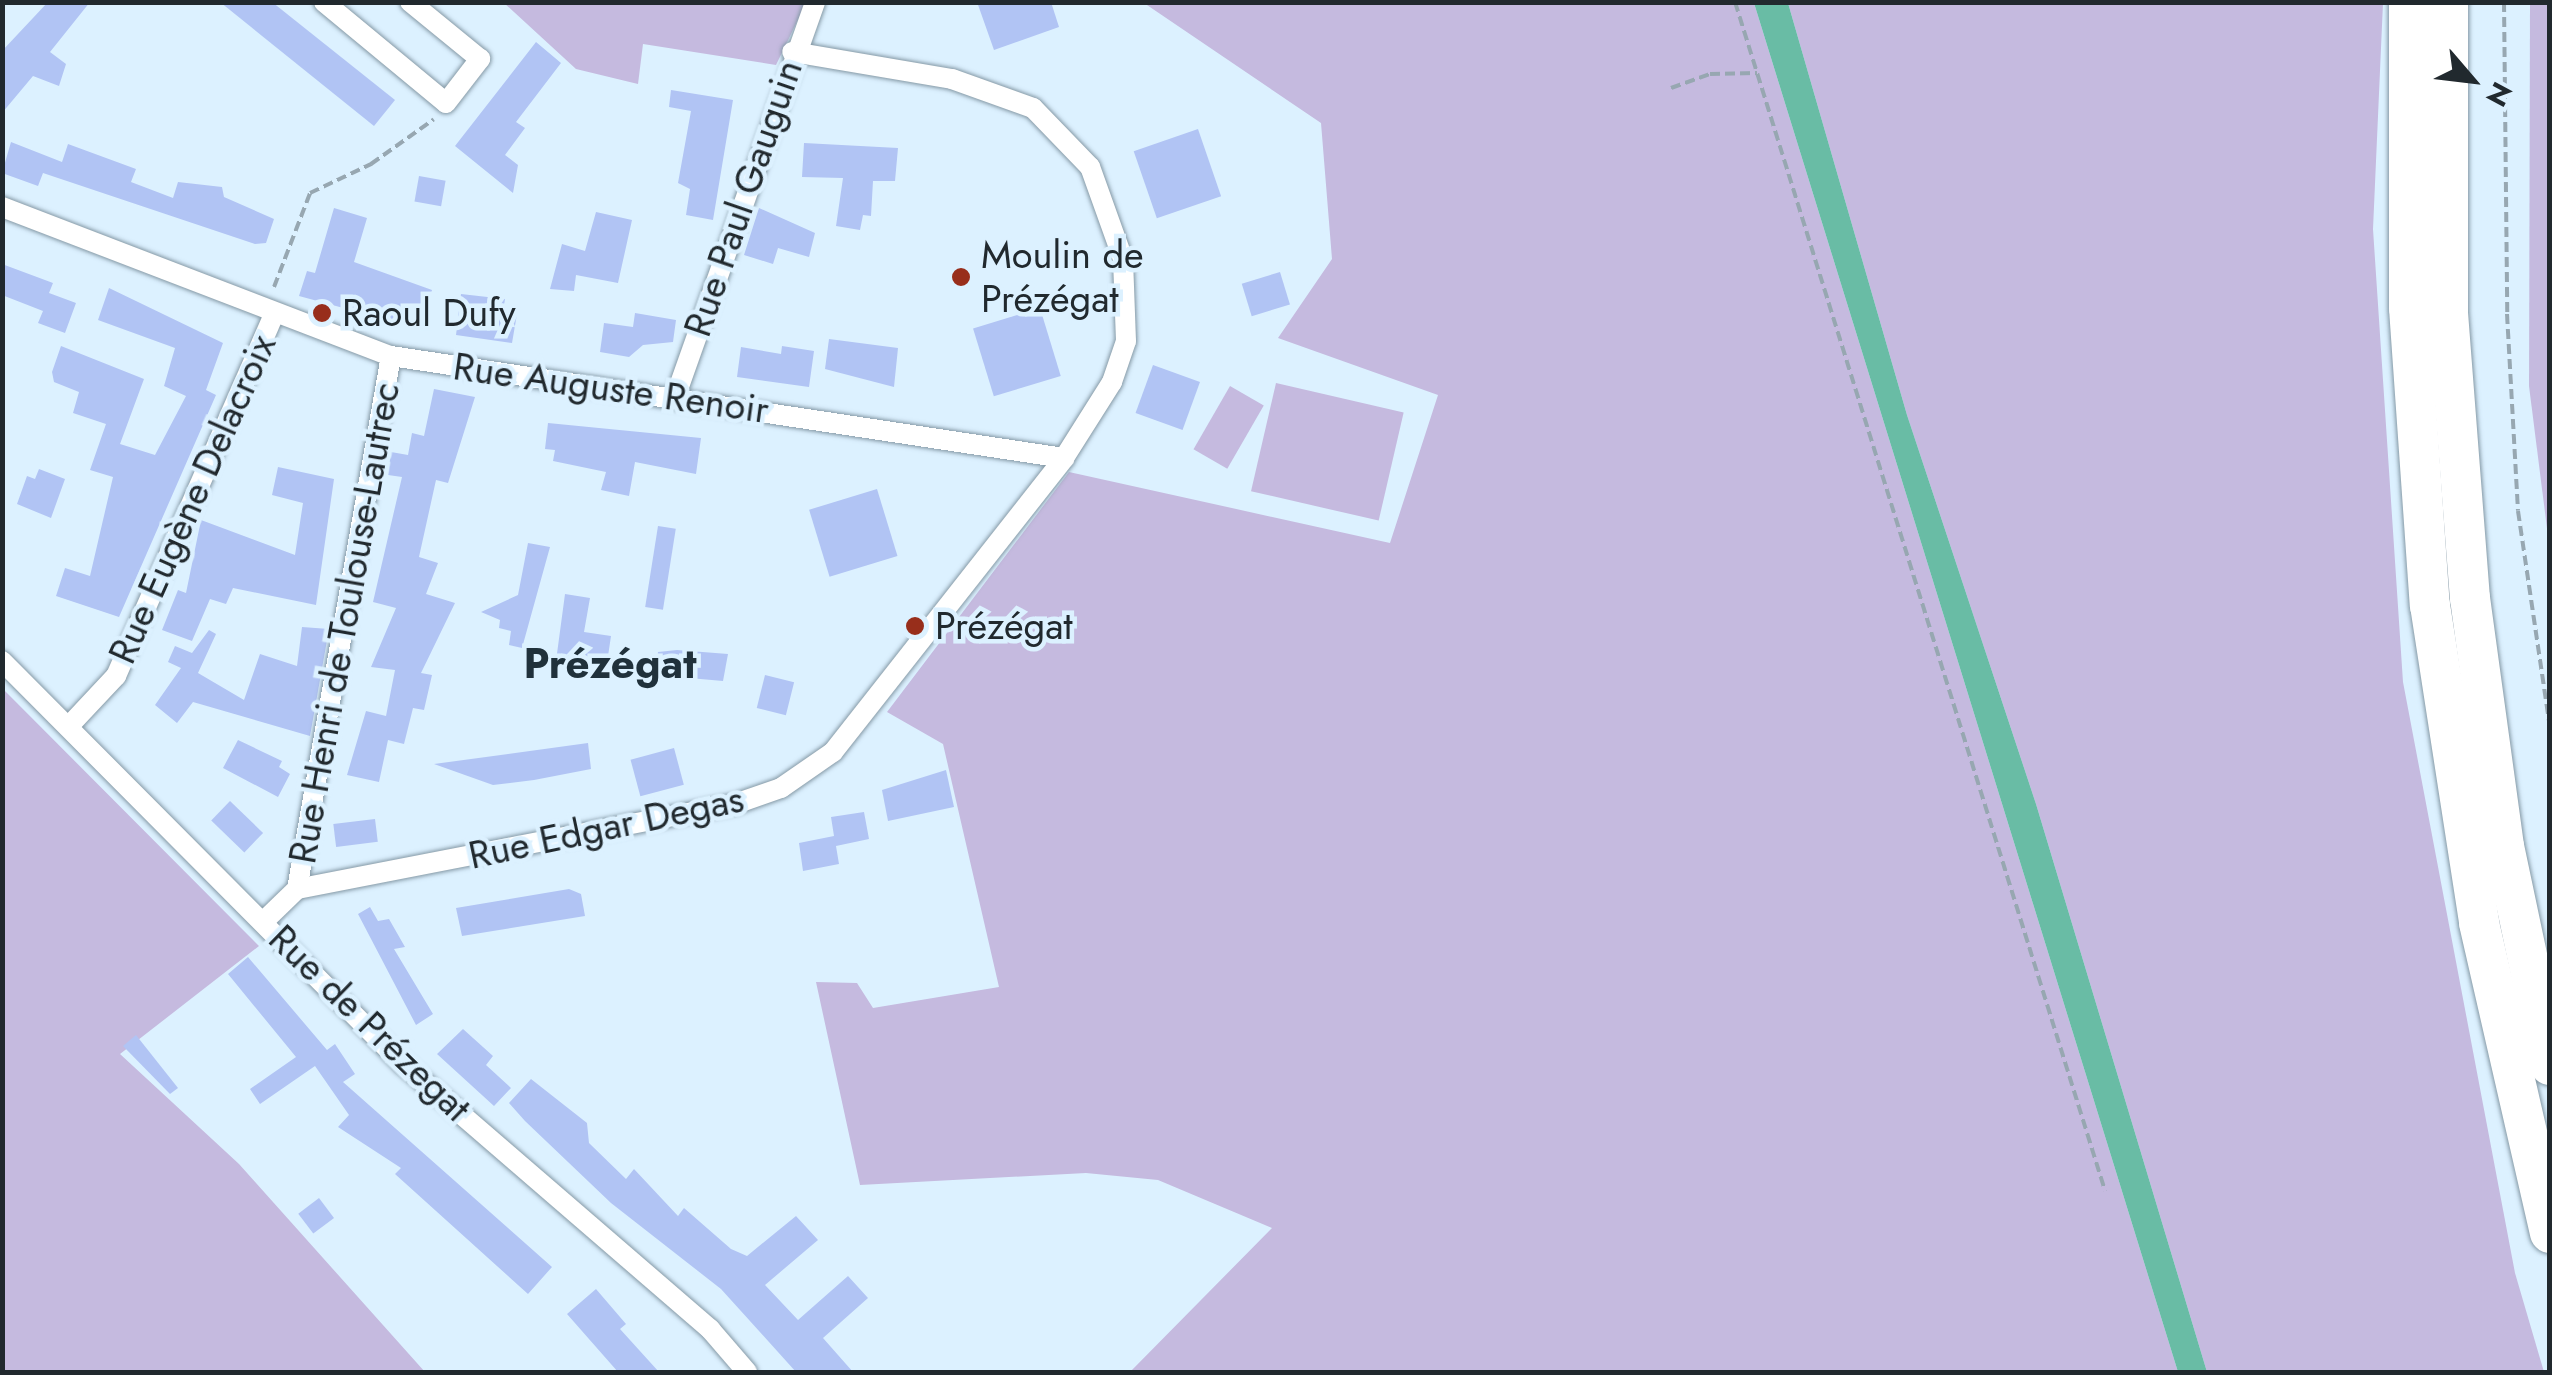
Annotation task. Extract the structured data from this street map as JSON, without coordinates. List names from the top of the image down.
{
  "streets": {
    "street": [
      "Rue Paul Gauguin",
      "Rue Auguste Renoir",
      "Rue Eugène Delacroix",
      "Rue Henri de Toulouse-Lautrec",
      "Rue Edgar Degas",
      "Rue de Prézegat"
    ]
  },
  "crossings": [
    ["Rue Paul Gauguin", "Rue Auguste Renoir"],
    ["Rue Paul Gauguin", "Rue Edgar Degas"],
    ["Rue Auguste Renoir", "Rue Eugène Delacroix"],
    ["Rue Auguste Renoir", "Rue Henri de Toulouse-Lautrec"],
    ["Rue Auguste Renoir", "Rue Edgar Degas"],
    ["Rue Eugène Delacroix", "Rue de Prézegat"],
    ["Rue Henri de Toulouse-Lautrec", "Rue Edgar Degas"]
  ],
  "districts": ["Prézégat"],
  "places": ["Moulin de Prézégat", "Raoul Dufy", "Prézégat"],
  "north": "bottom right"
}
